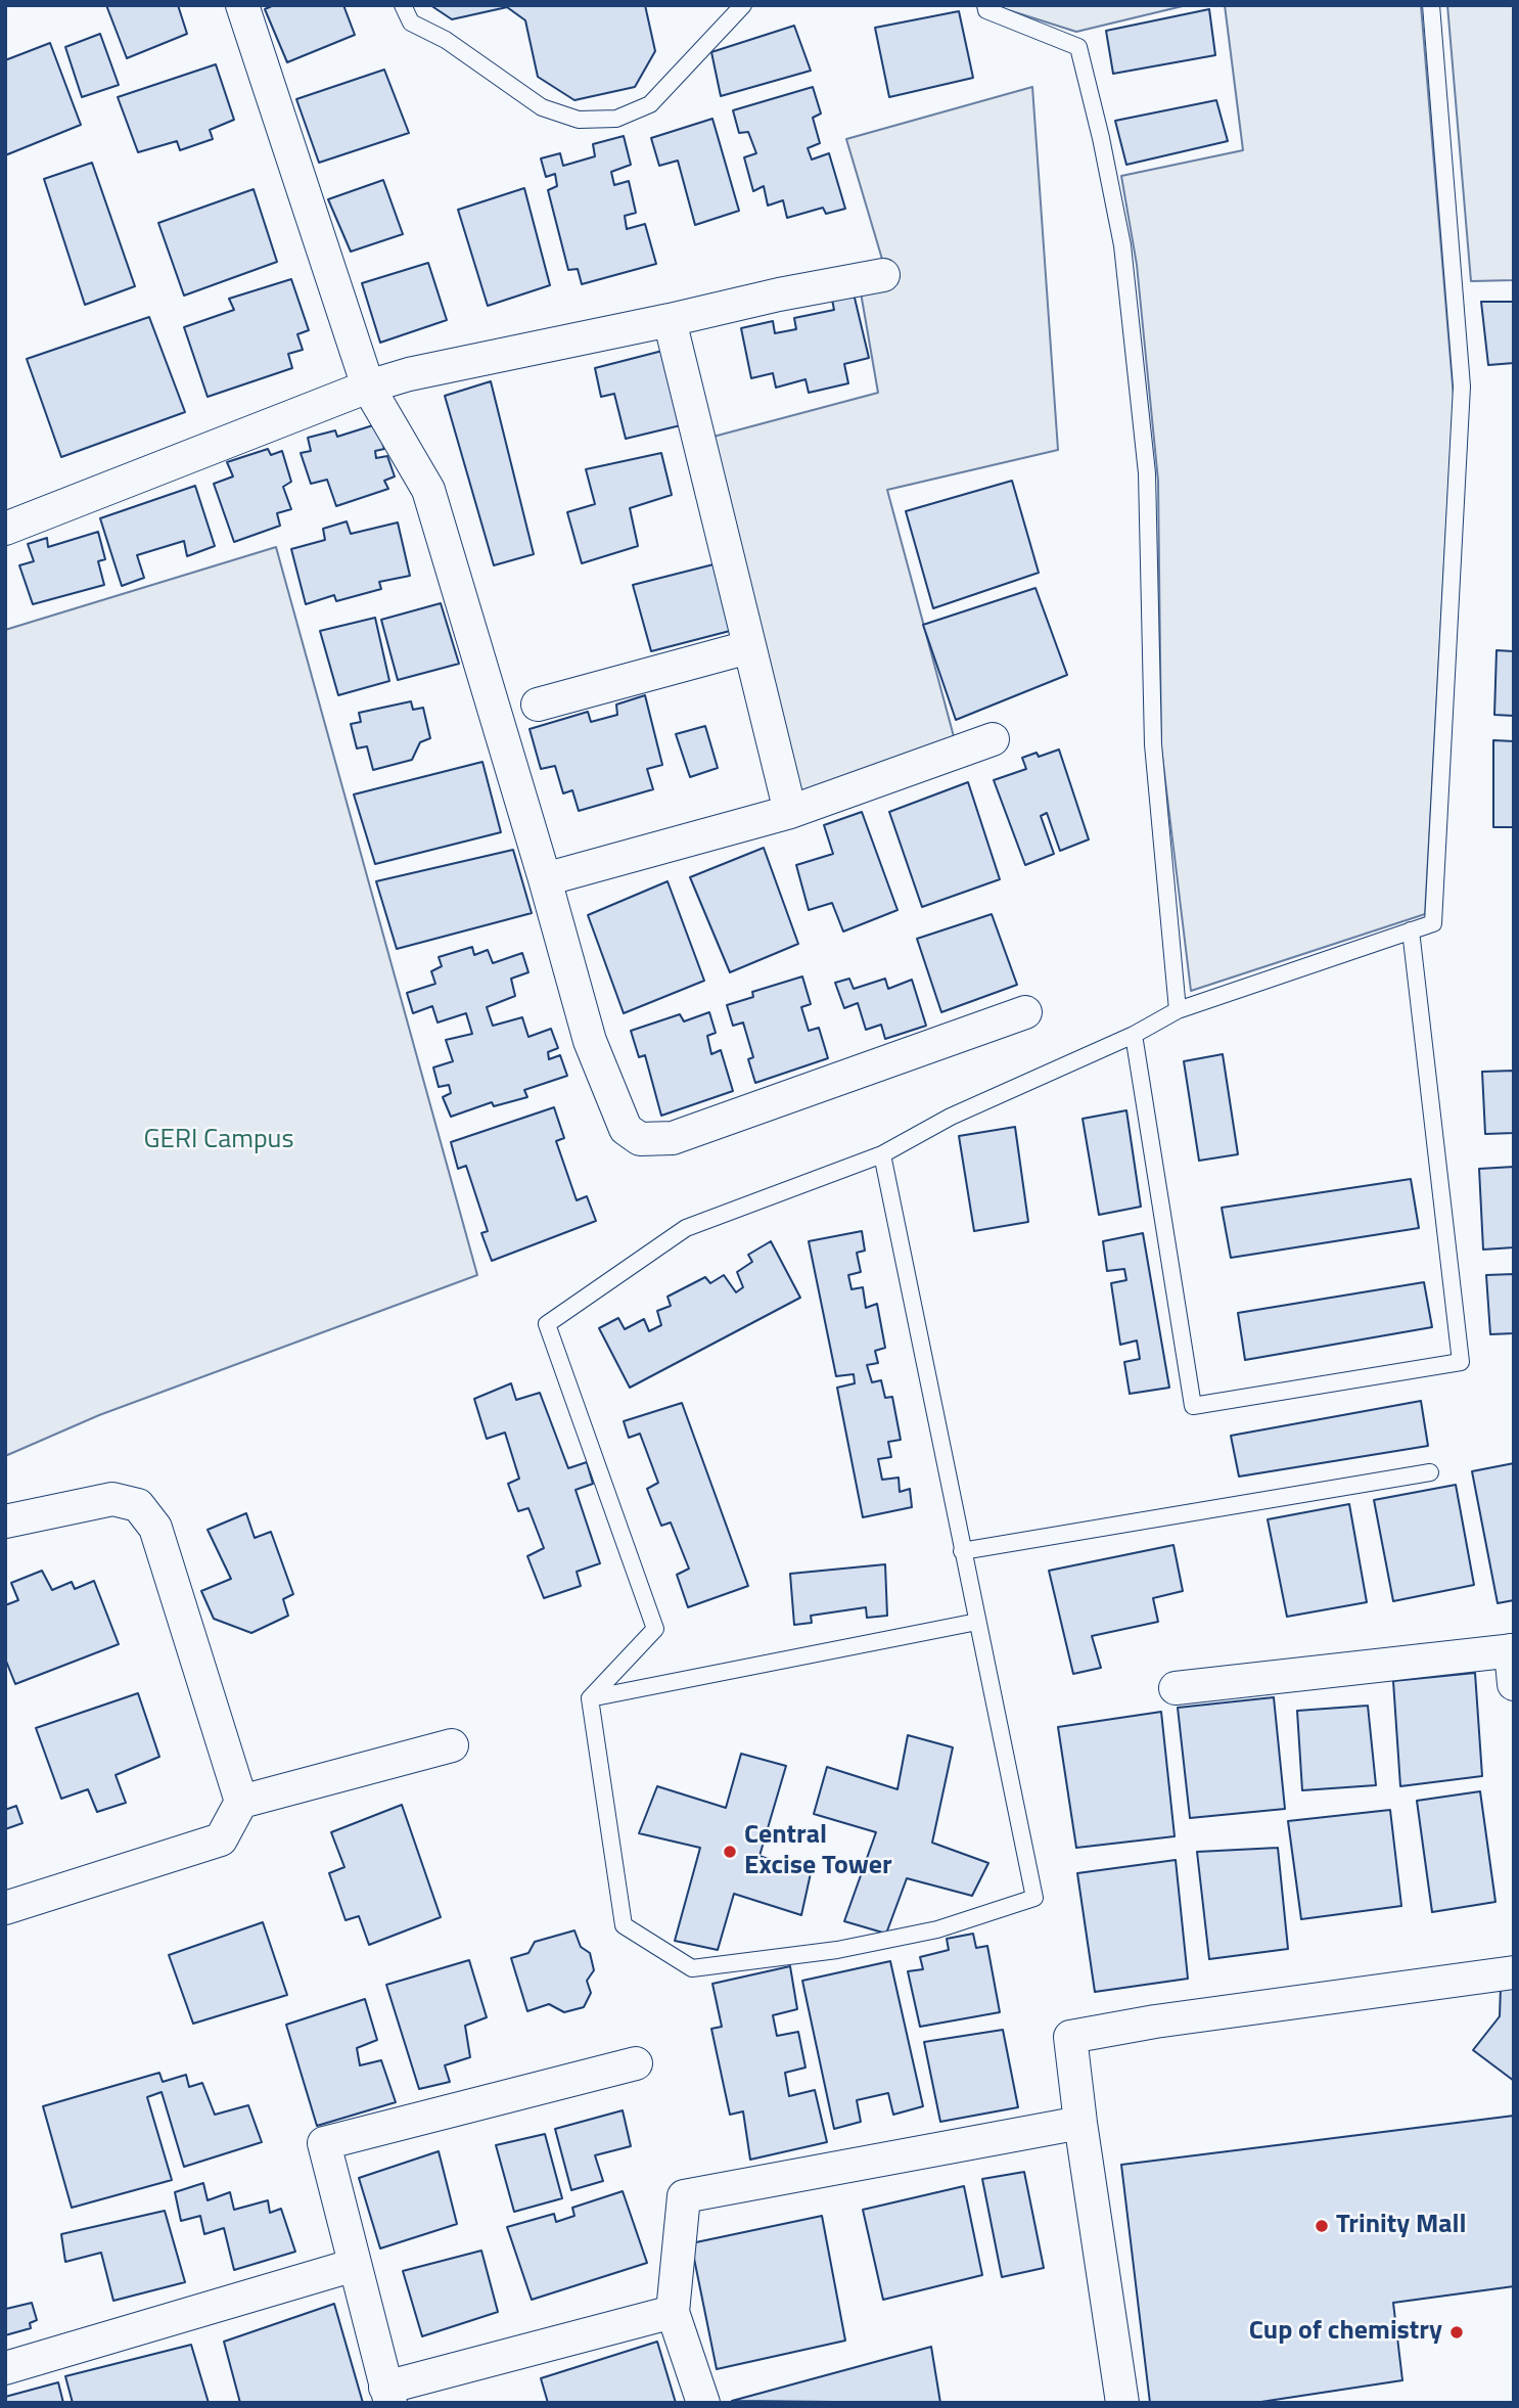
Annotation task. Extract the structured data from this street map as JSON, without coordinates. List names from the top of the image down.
{
  "parks": ["GERI Campus"],
  "places": ["Central Excise Tower", "Trinity Mall", "Cup of chemistry"]
}
